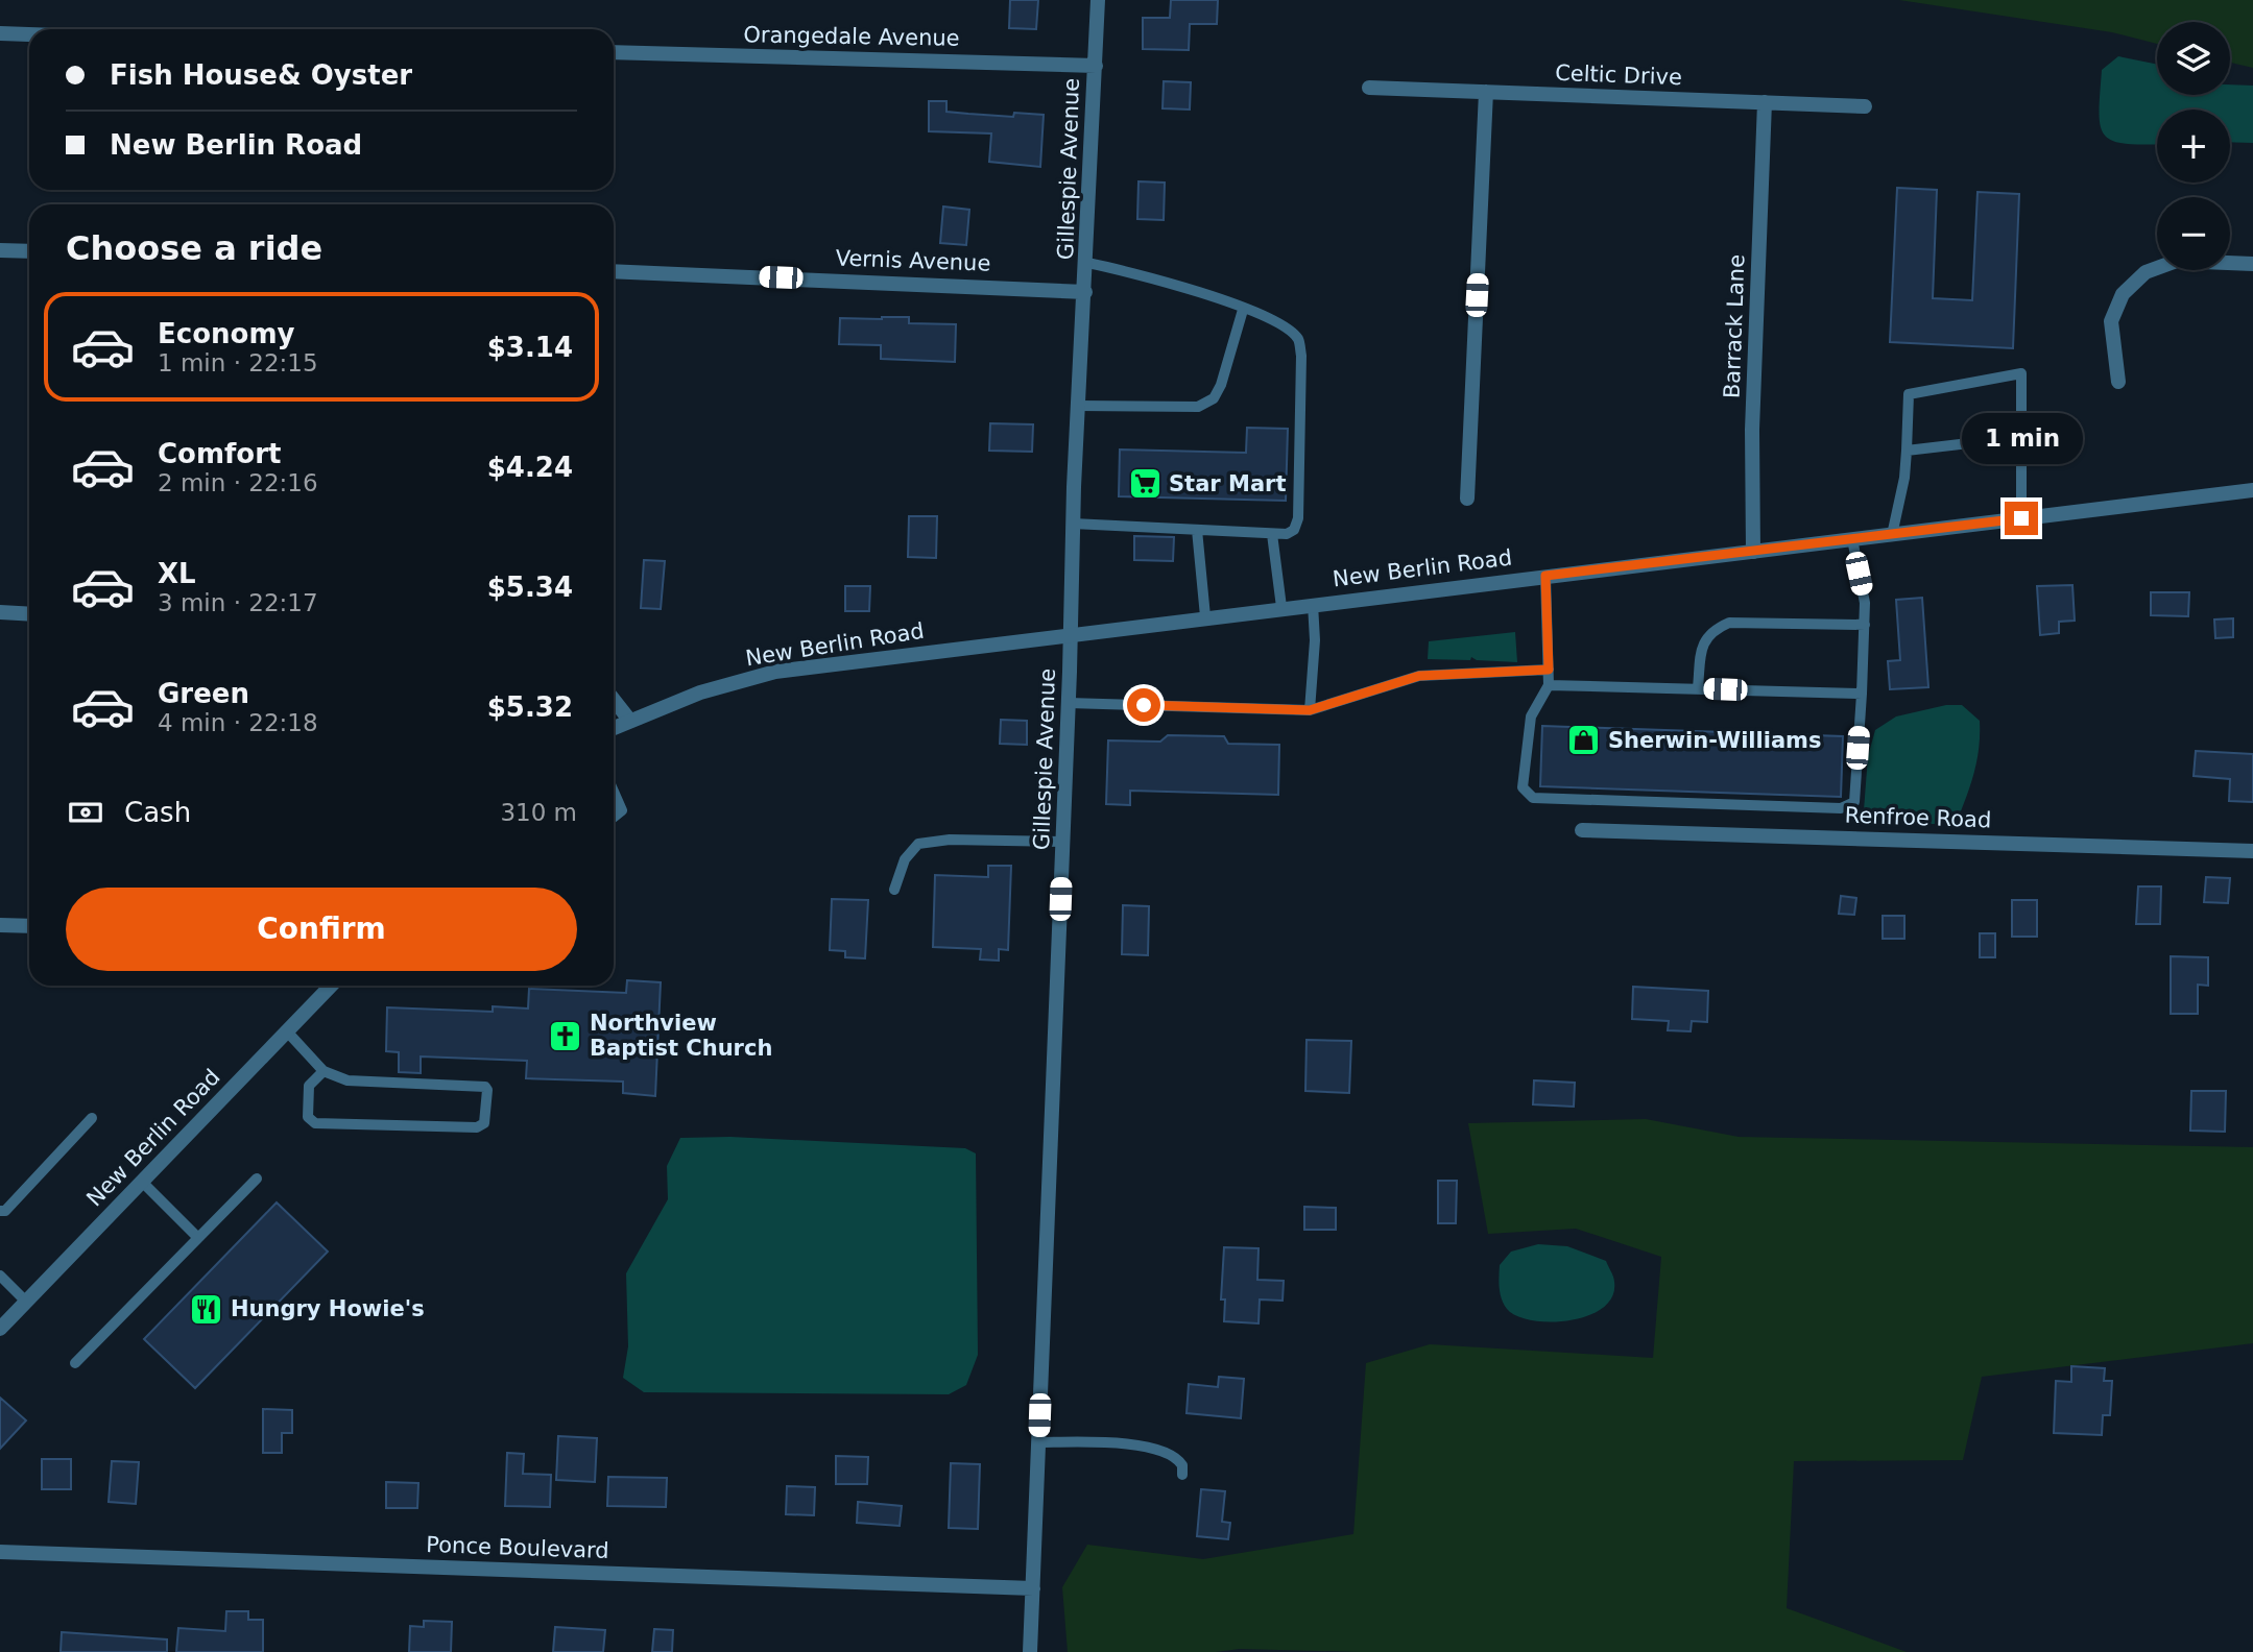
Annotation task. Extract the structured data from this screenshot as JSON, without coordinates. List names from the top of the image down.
{
  "streets": {
    "street": [
      "Orangedale Avenue",
      "Celtic Drive",
      "Gillespie Avenue",
      "Vernis Avenue",
      "Barrack Lane",
      "New Berlin Road",
      "Renfroe Road",
      "Ponce Boulevard"
    ]
  },
  "crossings": [
    ["Orangedale Avenue", "Gillespie Avenue"],
    ["Celtic Drive", "Barrack Lane"],
    ["Gillespie Avenue", "Vernis Avenue"],
    ["Gillespie Avenue", "New Berlin Road"],
    ["Gillespie Avenue", "Ponce Boulevard"],
    ["Barrack Lane", "New Berlin Road"]
  ],
  "places": {
    "supermarket": ["Star Mart"],
    "shop": ["Sherwin-Williams"],
    "church": ["Northview Baptist Church"],
    "restaurant": ["Hungry Howie's"]
  },
  "page": {
    "map_buttons": ["+", "−"],
    "banner": ["Fish House& Oyster", "New Berlin Road"],
    "heading": "Choose a ride",
    "list": [
      {
        "name": "Economy",
        "note": "1 min · 22:15",
        "value": "$3.14"
      },
      {
        "name": "Comfort",
        "note": "2 min · 22:16",
        "value": "$4.24"
      },
      {
        "name": "XL",
        "note": "3 min · 22:17",
        "value": "$5.34"
      },
      {
        "name": "Green",
        "note": "4 min · 22:18",
        "value": "$5.32"
      }
    ],
    "bubble": "1 min",
    "pay": ["Cash", "310 m"],
    "buttons": "Confirm"
  }
}
